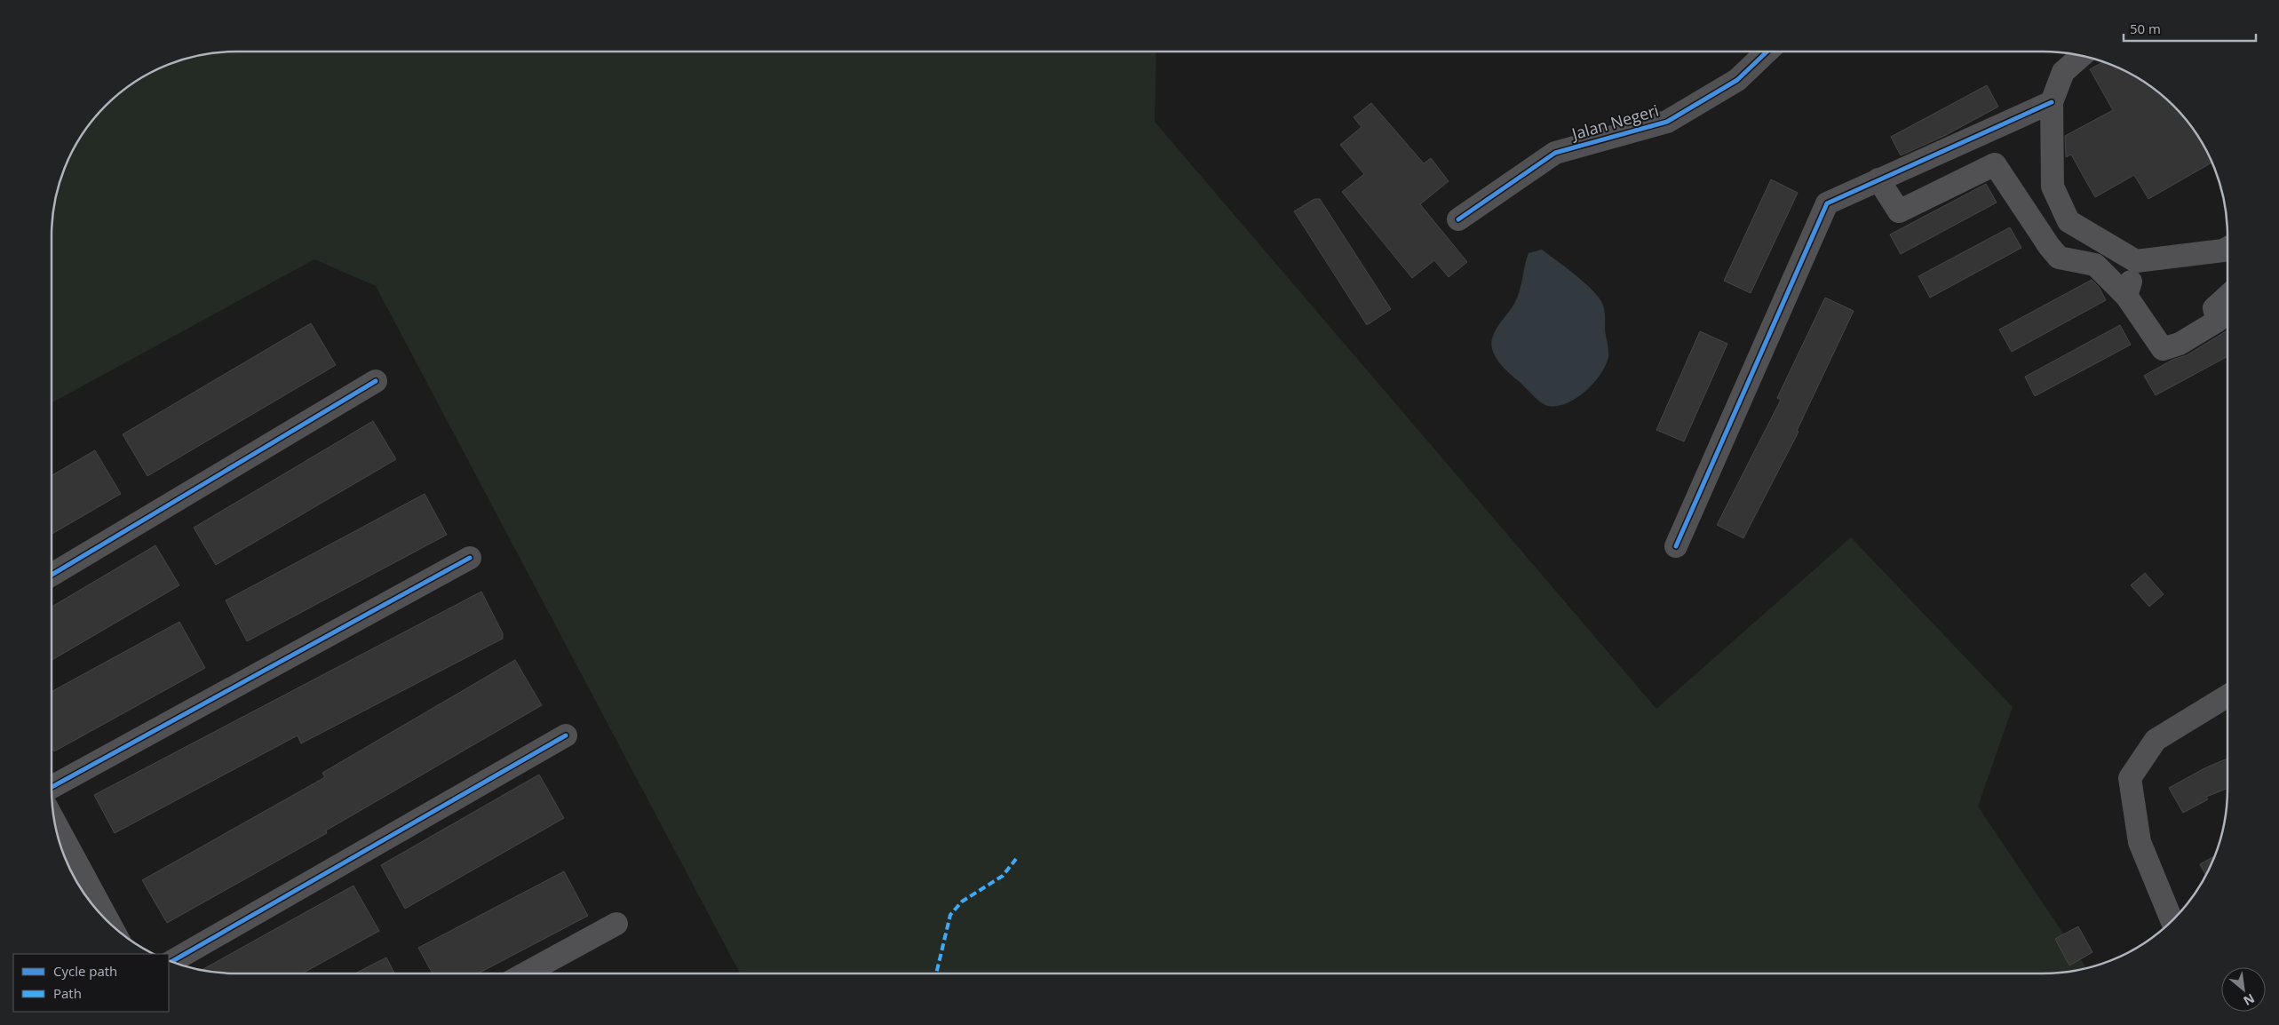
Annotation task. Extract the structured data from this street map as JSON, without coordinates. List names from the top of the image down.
{
  "streets": {
    "street": ["Jalan Negeri"]
  },
  "legend": ["Cycle path", "Path"],
  "scale_bar": "50 m",
  "north": "bottom right"
}
